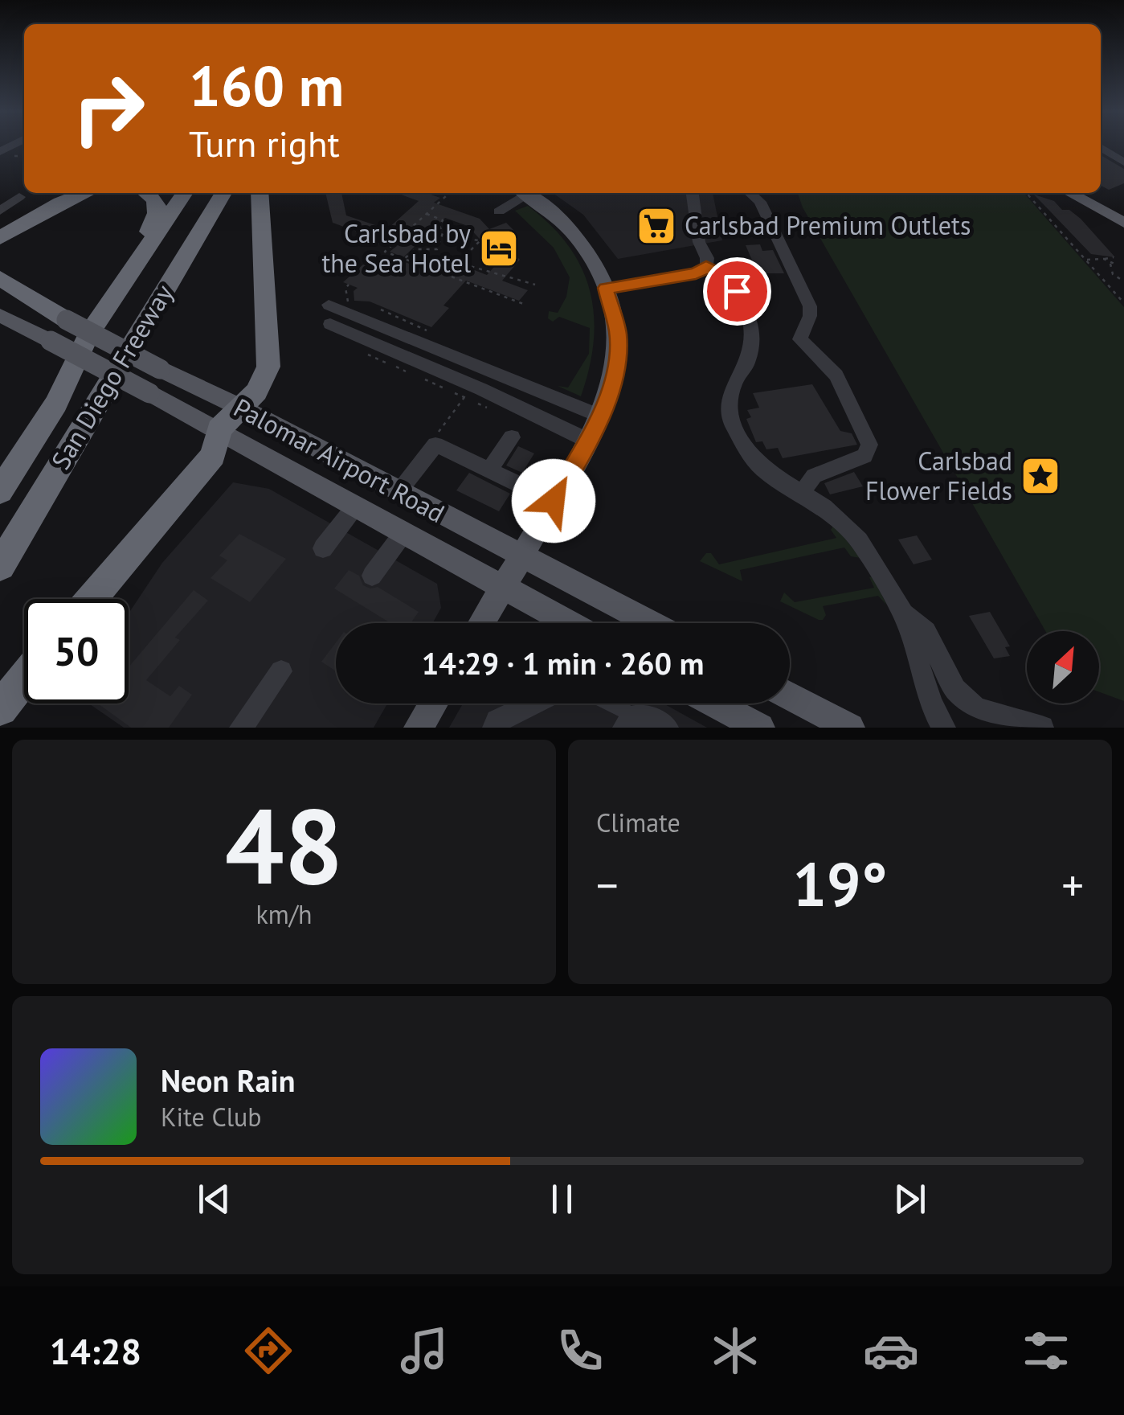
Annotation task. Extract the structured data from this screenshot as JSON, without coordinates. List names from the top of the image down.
{
  "streets": {
    "highway": ["San Diego Freeway"],
    "main road": ["Palomar Airport Road"]
  },
  "places": {
    "supermarket": ["Carlsbad Premium Outlets"],
    "hotel": ["Carlsbad by the Sea Hotel"],
    "place": ["Carlsbad Flower Fields"]
  },
  "north": "top right",
  "page": {
    "turn": ["160 m", "Turn right"],
    "limit": "50",
    "trip": "14:29 · 1 min · 260 m",
    "tile": [
      ["48", "km/h"],
      "Climate"
    ],
    "heat": ["−", "19°", "+"],
    "song": ["Neon Rain", "Kite Club"],
    "tabs": "14:28"
  }
}
